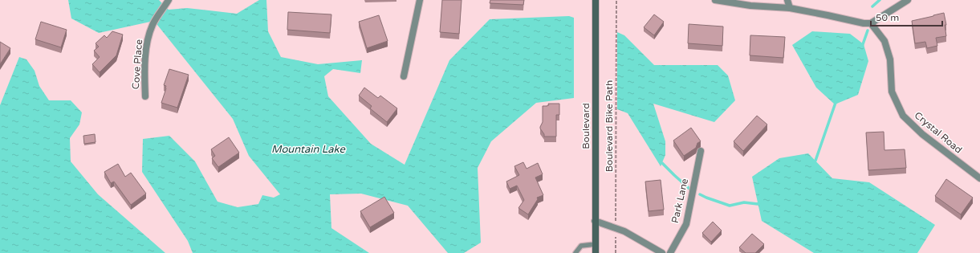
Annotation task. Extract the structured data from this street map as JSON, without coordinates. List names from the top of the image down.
{
  "streets": {
    "main road": ["Boulevard"],
    "street": ["Cove Place", "Crystal Road", "Park Lane"],
    "path": ["Boulevard Bike Path"]
  },
  "water": ["Mountain Lake"],
  "scale_bar": "50 m"
}
